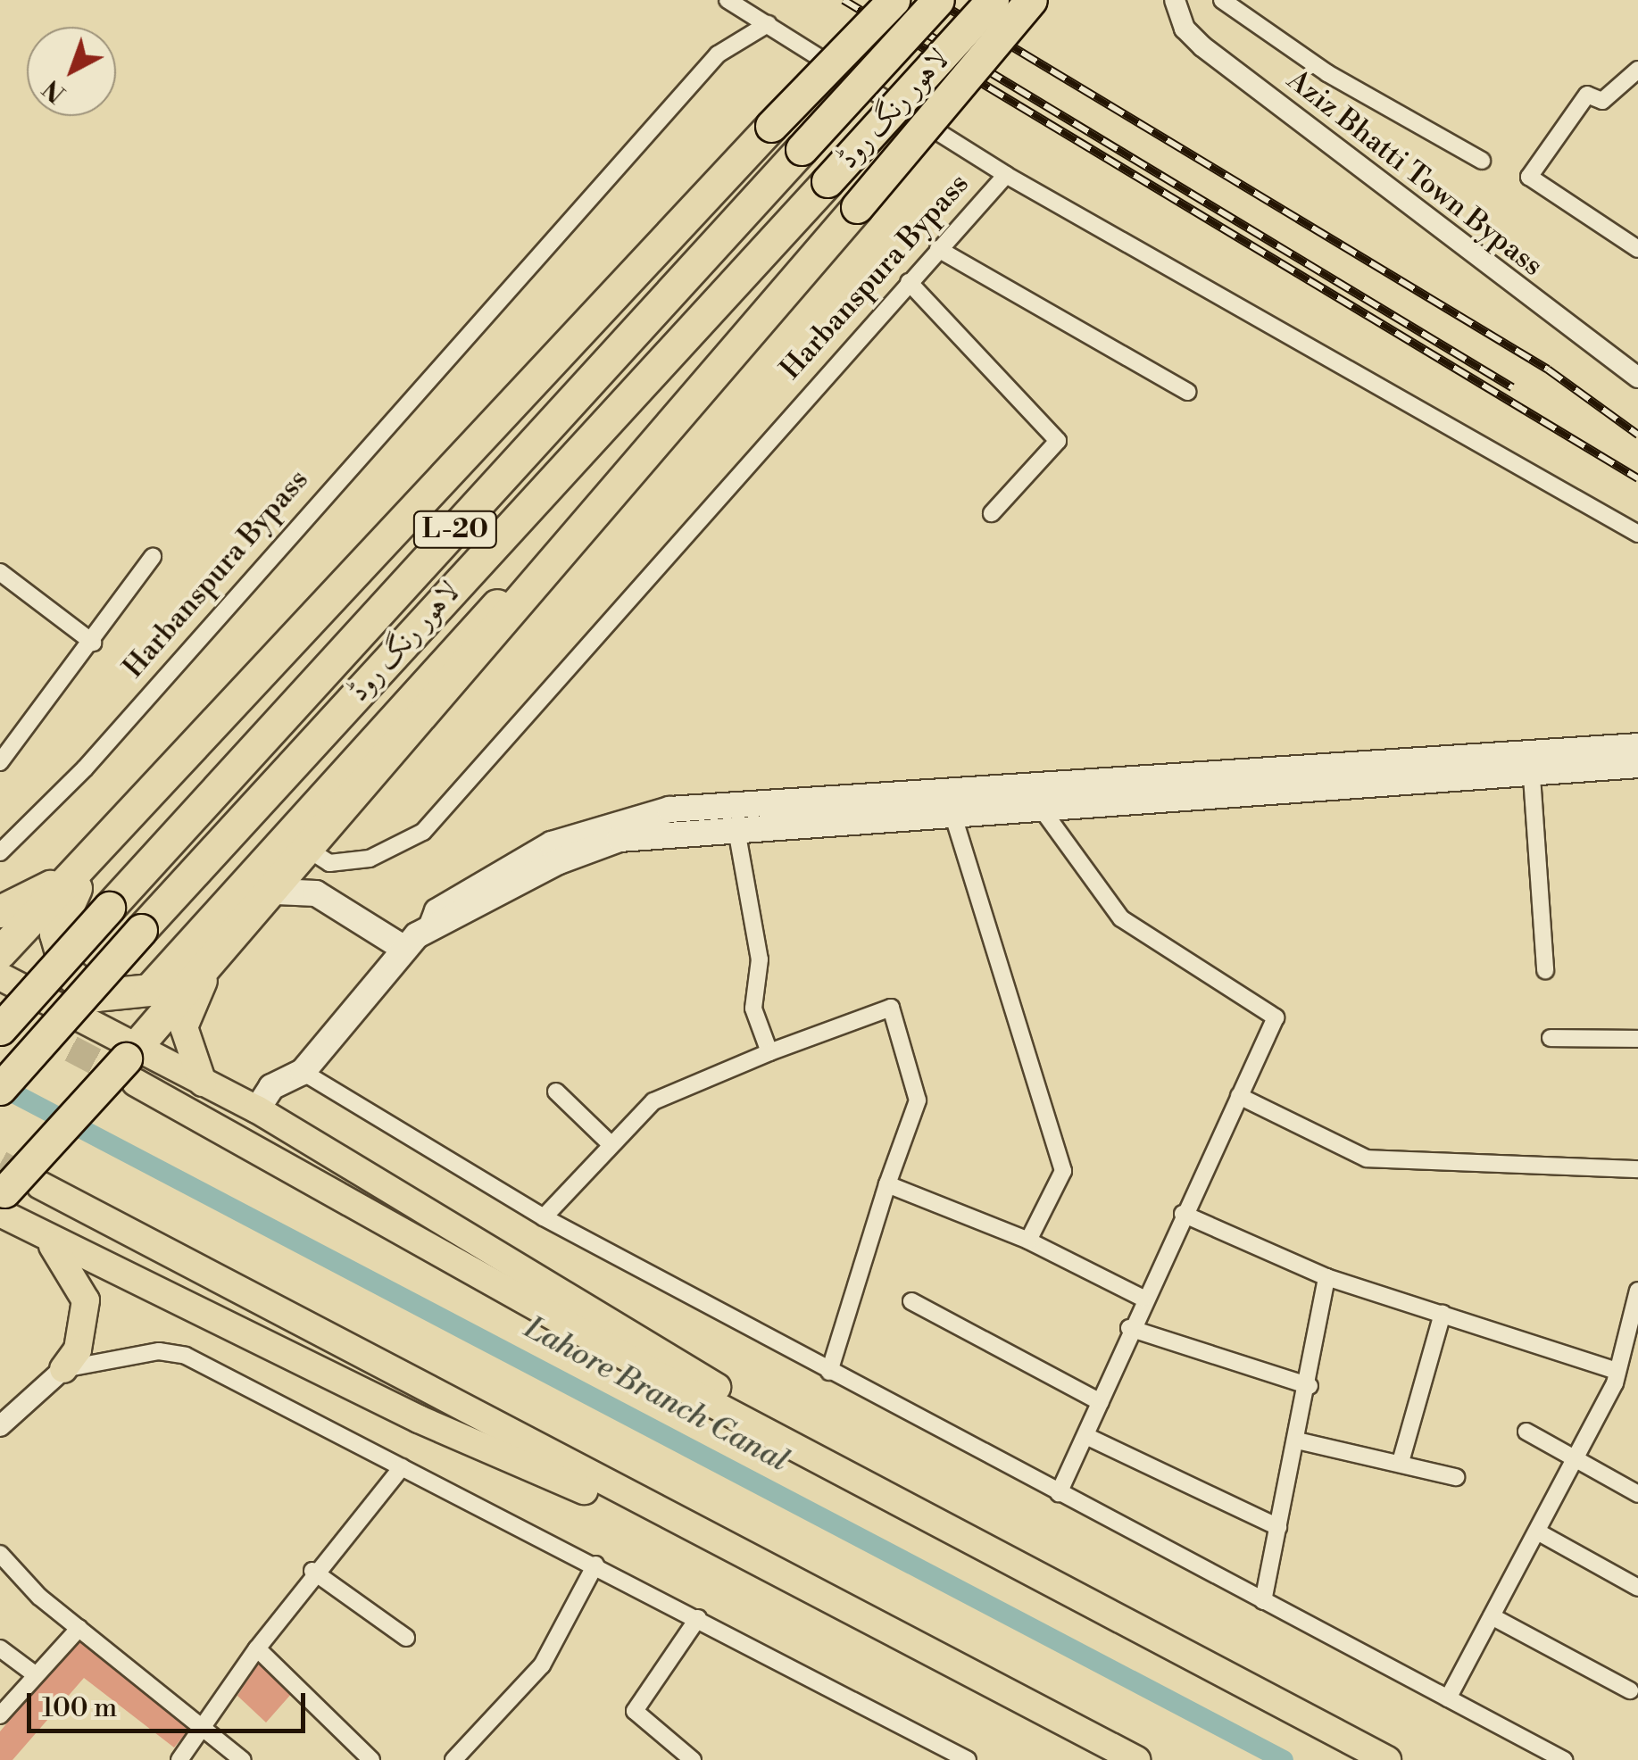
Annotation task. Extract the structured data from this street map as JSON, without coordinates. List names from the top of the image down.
{
  "streets": {
    "highway": ["لاہور رنگ روڈ", "L-20"],
    "street": ["Aziz Bhatti Town Bypass", "Harbanspura Bypass"]
  },
  "water": ["Lahore Branch Canal"],
  "scale_bar": "100 m",
  "north": "bottom left"
}
